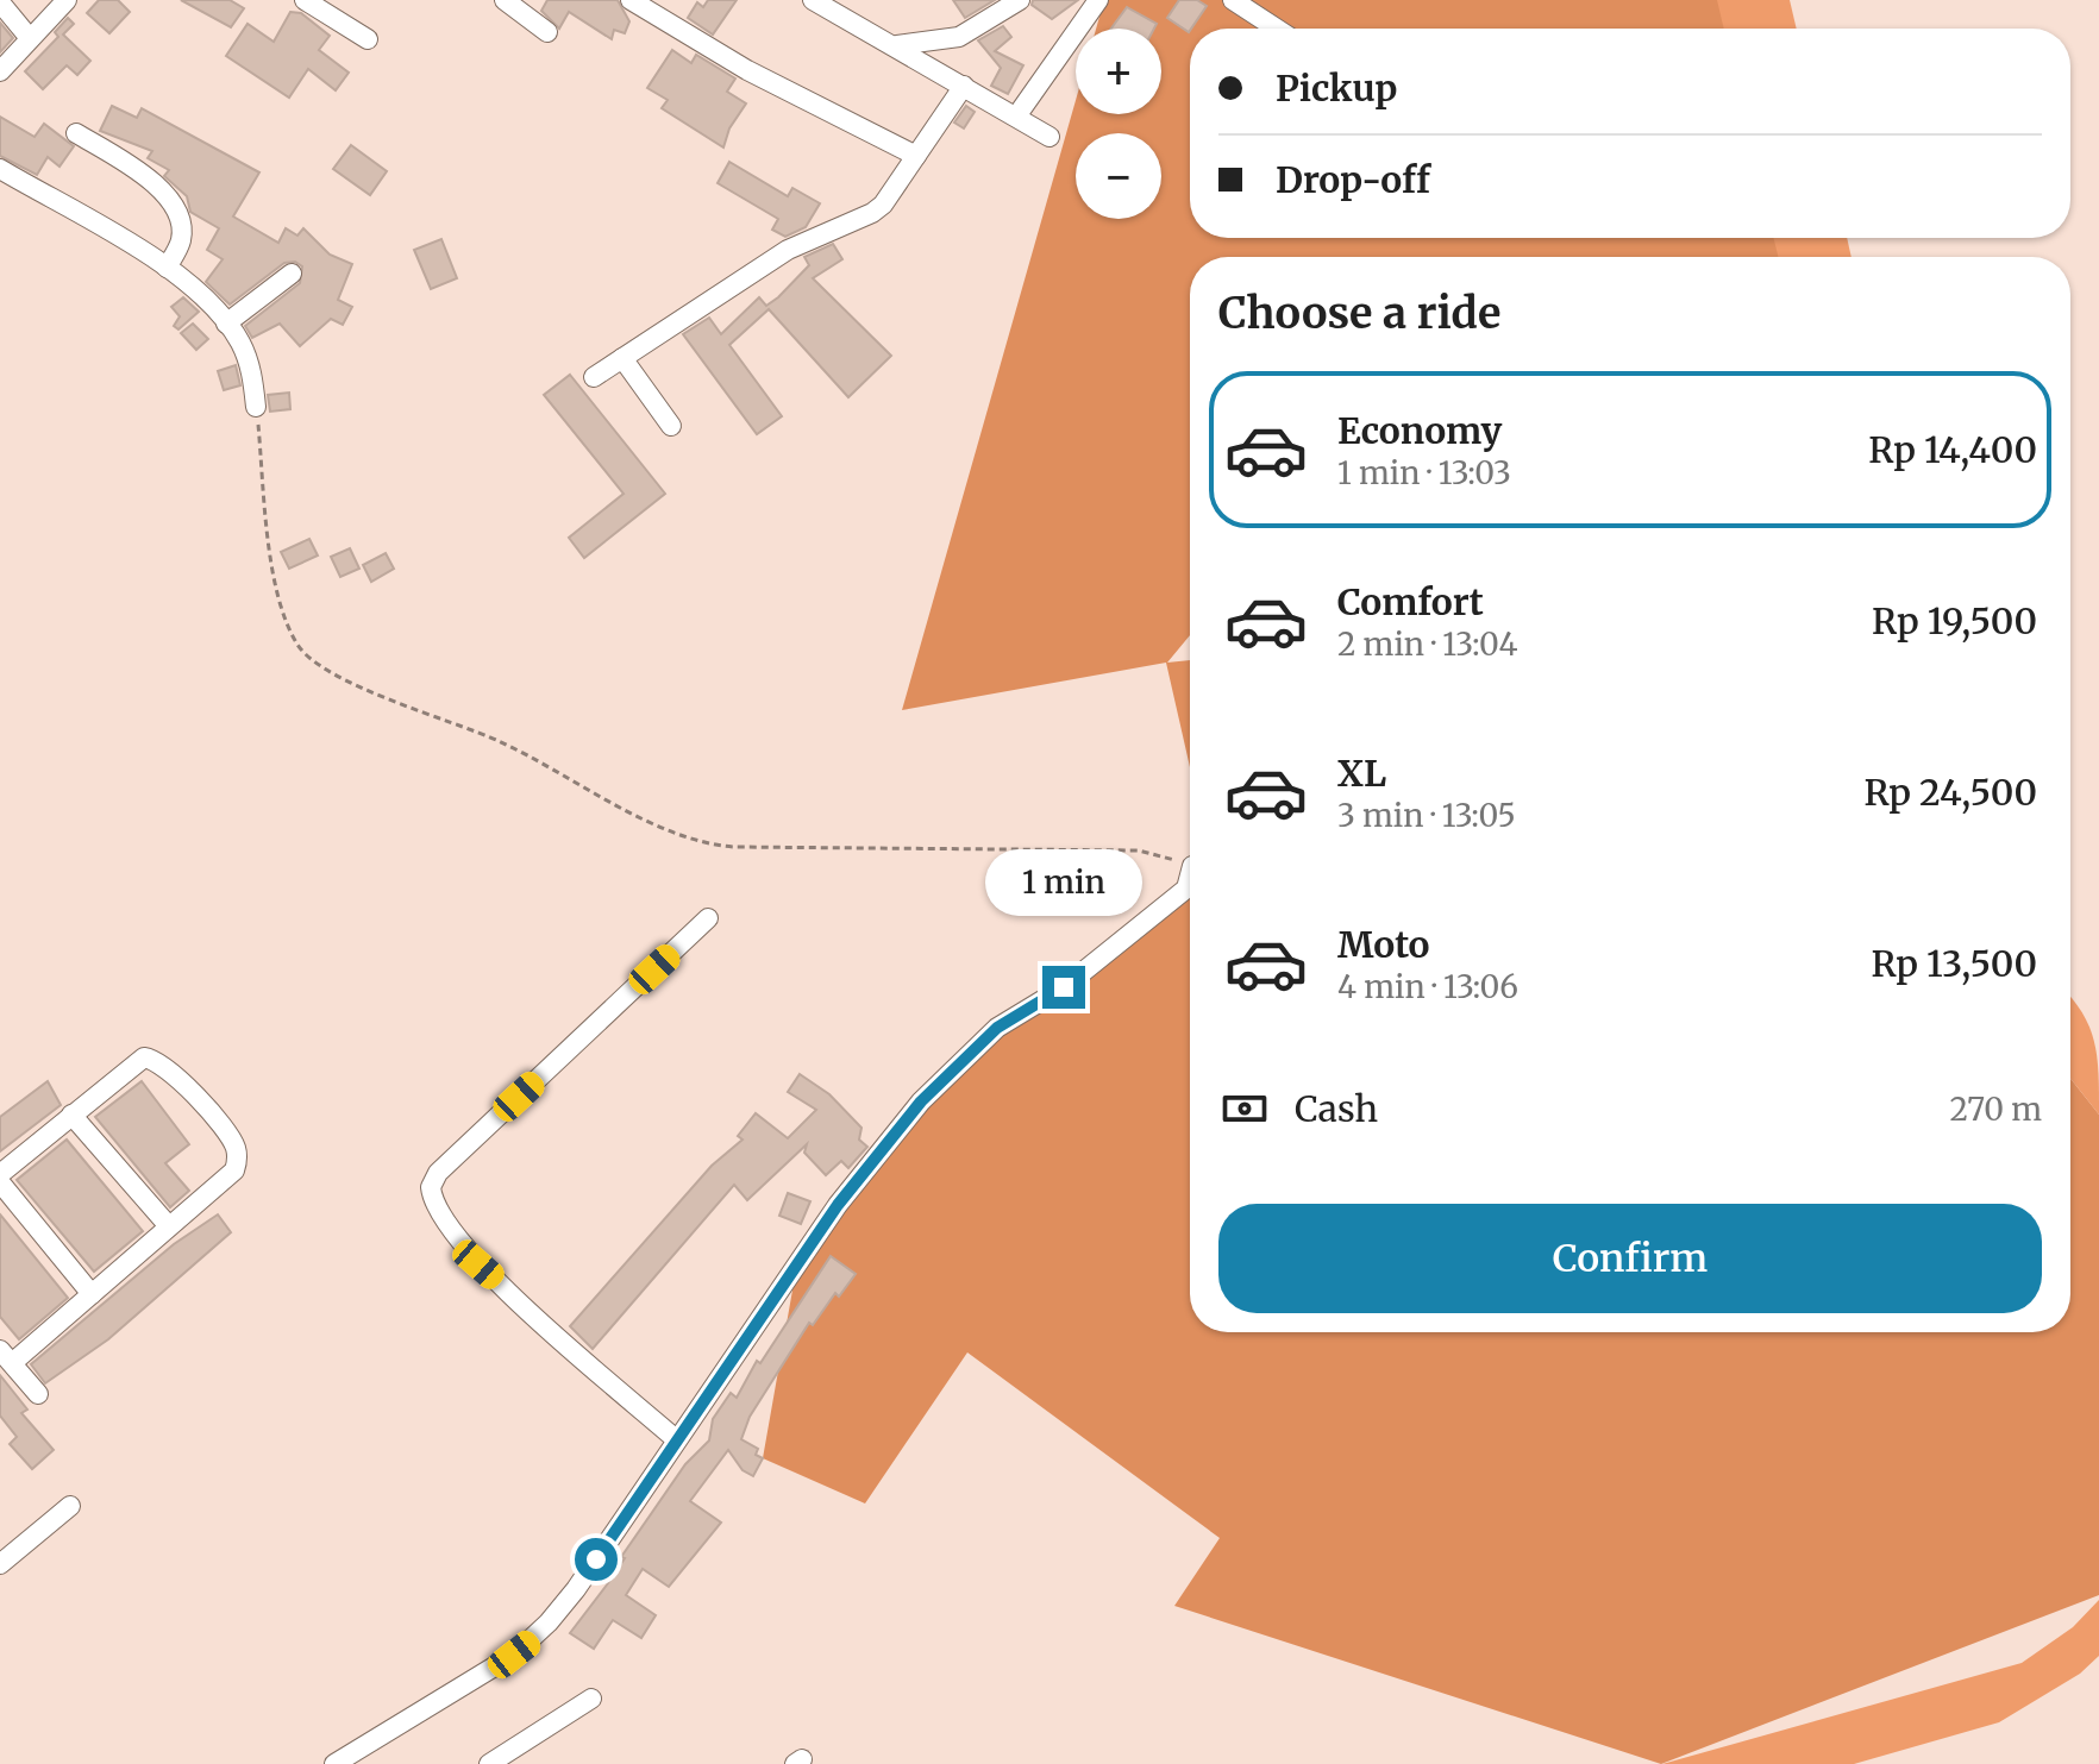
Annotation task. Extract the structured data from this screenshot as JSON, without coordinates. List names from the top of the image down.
{
  "page": {
    "map_buttons": ["+", "−"],
    "banner": ["Pickup", "Drop-off"],
    "heading": "Choose a ride",
    "list": [
      {
        "name": "Economy",
        "note": "1 min · 13:03",
        "value": "Rp 14,400"
      },
      {
        "name": "Comfort",
        "note": "2 min · 13:04",
        "value": "Rp 19,500"
      },
      {
        "name": "XL",
        "note": "3 min · 13:05",
        "value": "Rp 24,500"
      },
      {
        "name": "Moto",
        "note": "4 min · 13:06",
        "value": "Rp 13,500"
      }
    ],
    "bubble": "1 min",
    "pay": ["Cash", "270 m"],
    "buttons": "Confirm"
  }
}
